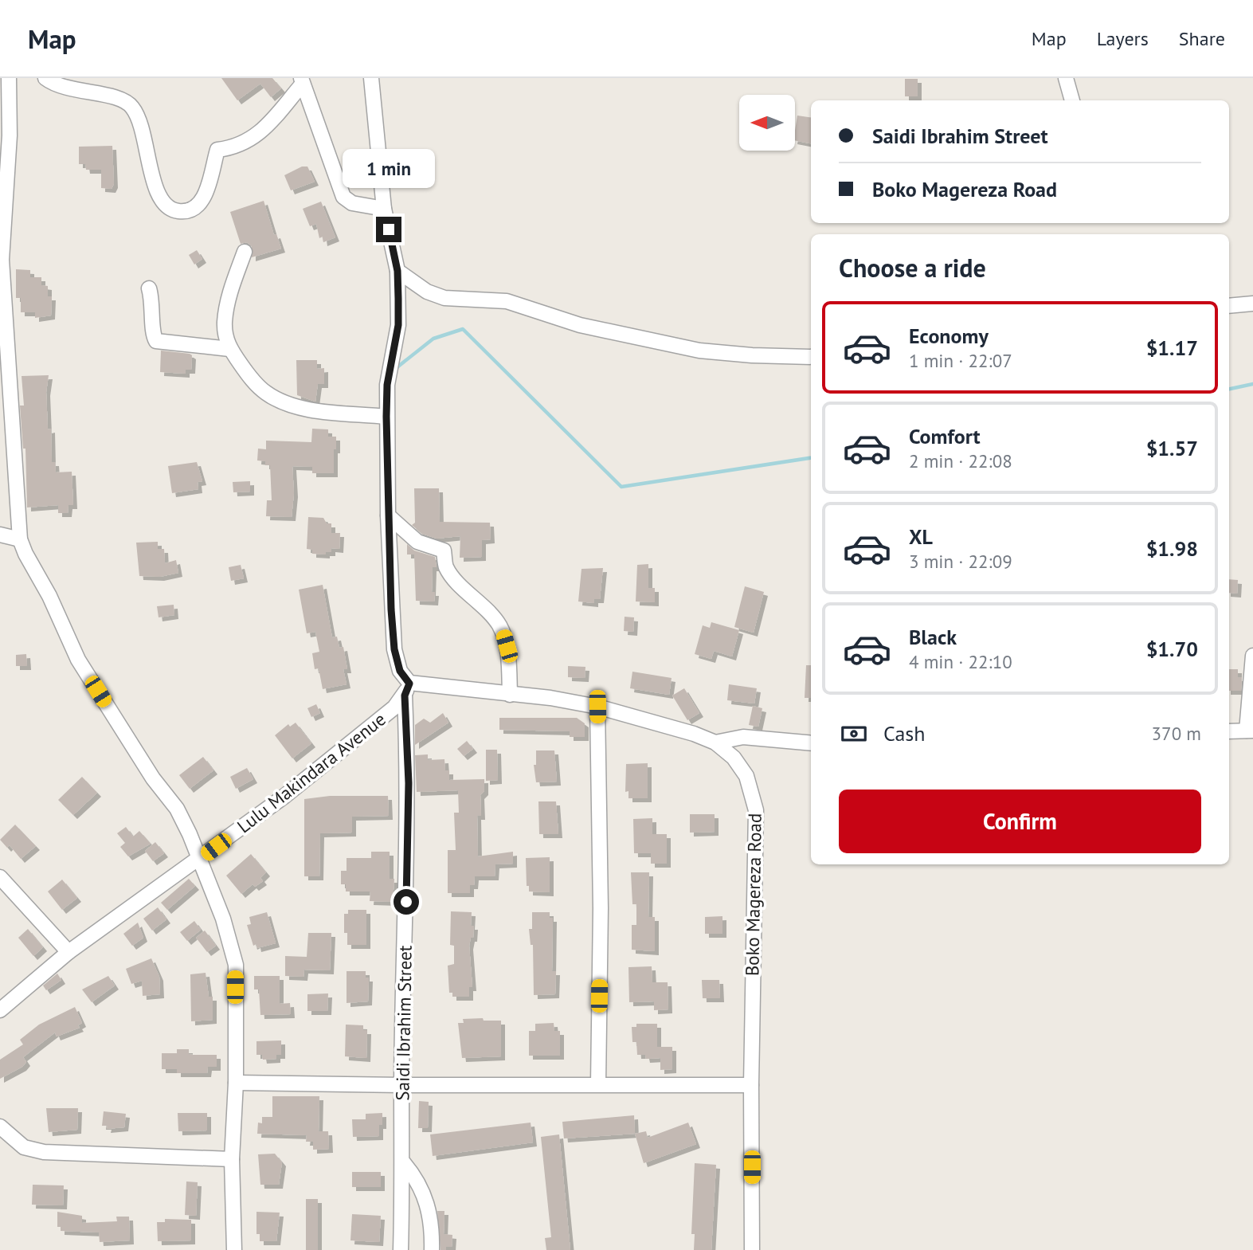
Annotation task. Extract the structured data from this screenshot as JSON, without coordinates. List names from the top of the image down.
{
  "streets": {
    "street": ["Lulu Makindara Avenue", "Boko Magereza Road", "Saidi Ibrahim Street"]
  },
  "crossings": [
    ["Lulu Makindara Avenue", "Boko Magereza Road"],
    ["Lulu Makindara Avenue", "Saidi Ibrahim Street"],
    ["Boko Magereza Road", "Saidi Ibrahim Street"]
  ],
  "north": "left",
  "page": {
    "header": "Map",
    "nav": ["Map", "Layers", "Share"],
    "banner": ["Saidi Ibrahim Street", "Boko Magereza Road"],
    "bubble": "1 min",
    "heading": "Choose a ride",
    "list": [
      {
        "name": "Economy",
        "note": "1 min · 22:07",
        "value": "$1.17"
      },
      {
        "name": "Comfort",
        "note": "2 min · 22:08",
        "value": "$1.57"
      },
      {
        "name": "XL",
        "note": "3 min · 22:09",
        "value": "$1.98"
      },
      {
        "name": "Black",
        "note": "4 min · 22:10",
        "value": "$1.70"
      }
    ],
    "pay": ["Cash", "370 m"],
    "buttons": "Confirm"
  }
}
